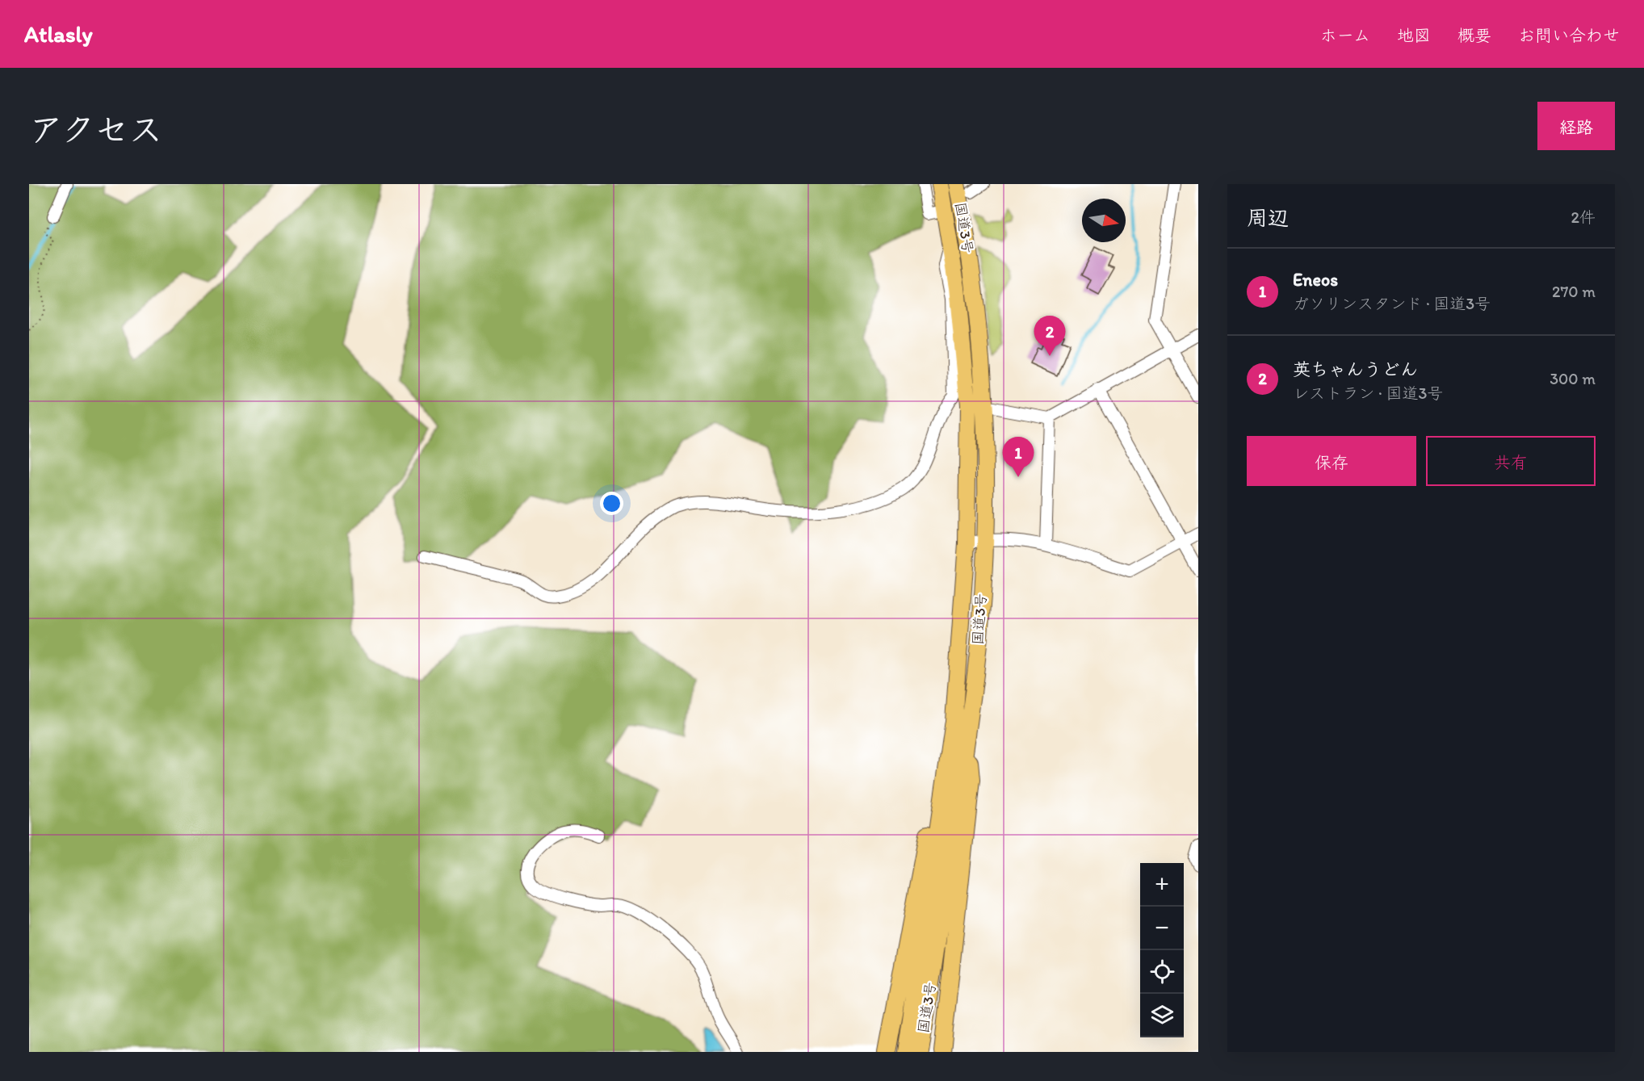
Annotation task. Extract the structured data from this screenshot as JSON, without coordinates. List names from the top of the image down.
{
  "streets": {
    "highway": ["国道3号"]
  },
  "north": "right",
  "page": {
    "header": "Atlasly",
    "nav": [
      "ホーム",
      "地図",
      "概要",
      "お問い合わせ"
    ],
    "title": "アクセス",
    "buttons": [
      "経路",
      ["保存", "共有"]
    ],
    "heading": ["周辺", "2件"],
    "list": [
      {
        "mark": "1",
        "name": "Eneos",
        "note": "ガソリンスタンド · 国道3号",
        "value": "270 m"
      },
      {
        "mark": "2",
        "name": "英ちゃんうどん",
        "note": "レストラン · 国道3号",
        "value": "300 m"
      }
    ],
    "pins": ["2", "1"],
    "map_buttons": ["+", "−"]
  }
}
